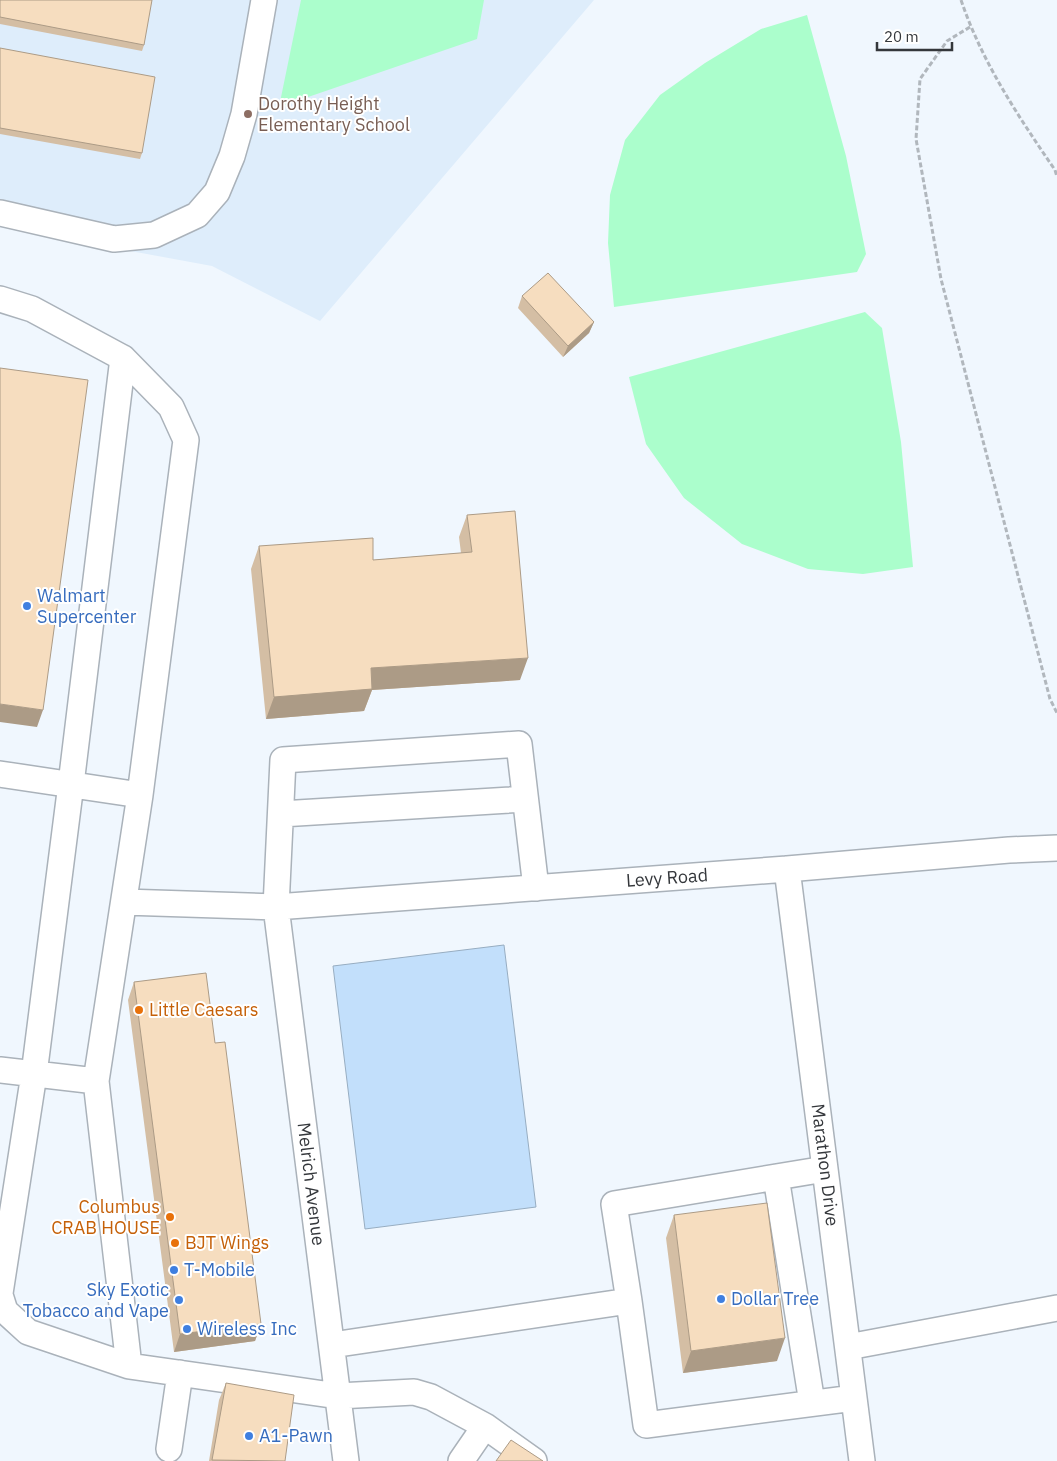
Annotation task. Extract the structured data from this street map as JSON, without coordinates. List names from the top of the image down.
{
  "streets": {
    "street": ["Levy Road", "Marathon Drive", "Melrich Avenue"]
  },
  "crossings": [
    ["Levy Road", "Marathon Drive"],
    ["Levy Road", "Melrich Avenue"]
  ],
  "places": [
    "Dorothy Height Elementary School",
    "Walmart Supercenter",
    "Little Caesars",
    "Columbus CRAB HOUSE",
    "BJT Wings",
    "T-Mobile",
    "Dollar Tree",
    "Sky Exotic Tobacco and Vape",
    "Wireless Inc",
    "A1-Pawn"
  ],
  "scale_bar": "20 m"
}
